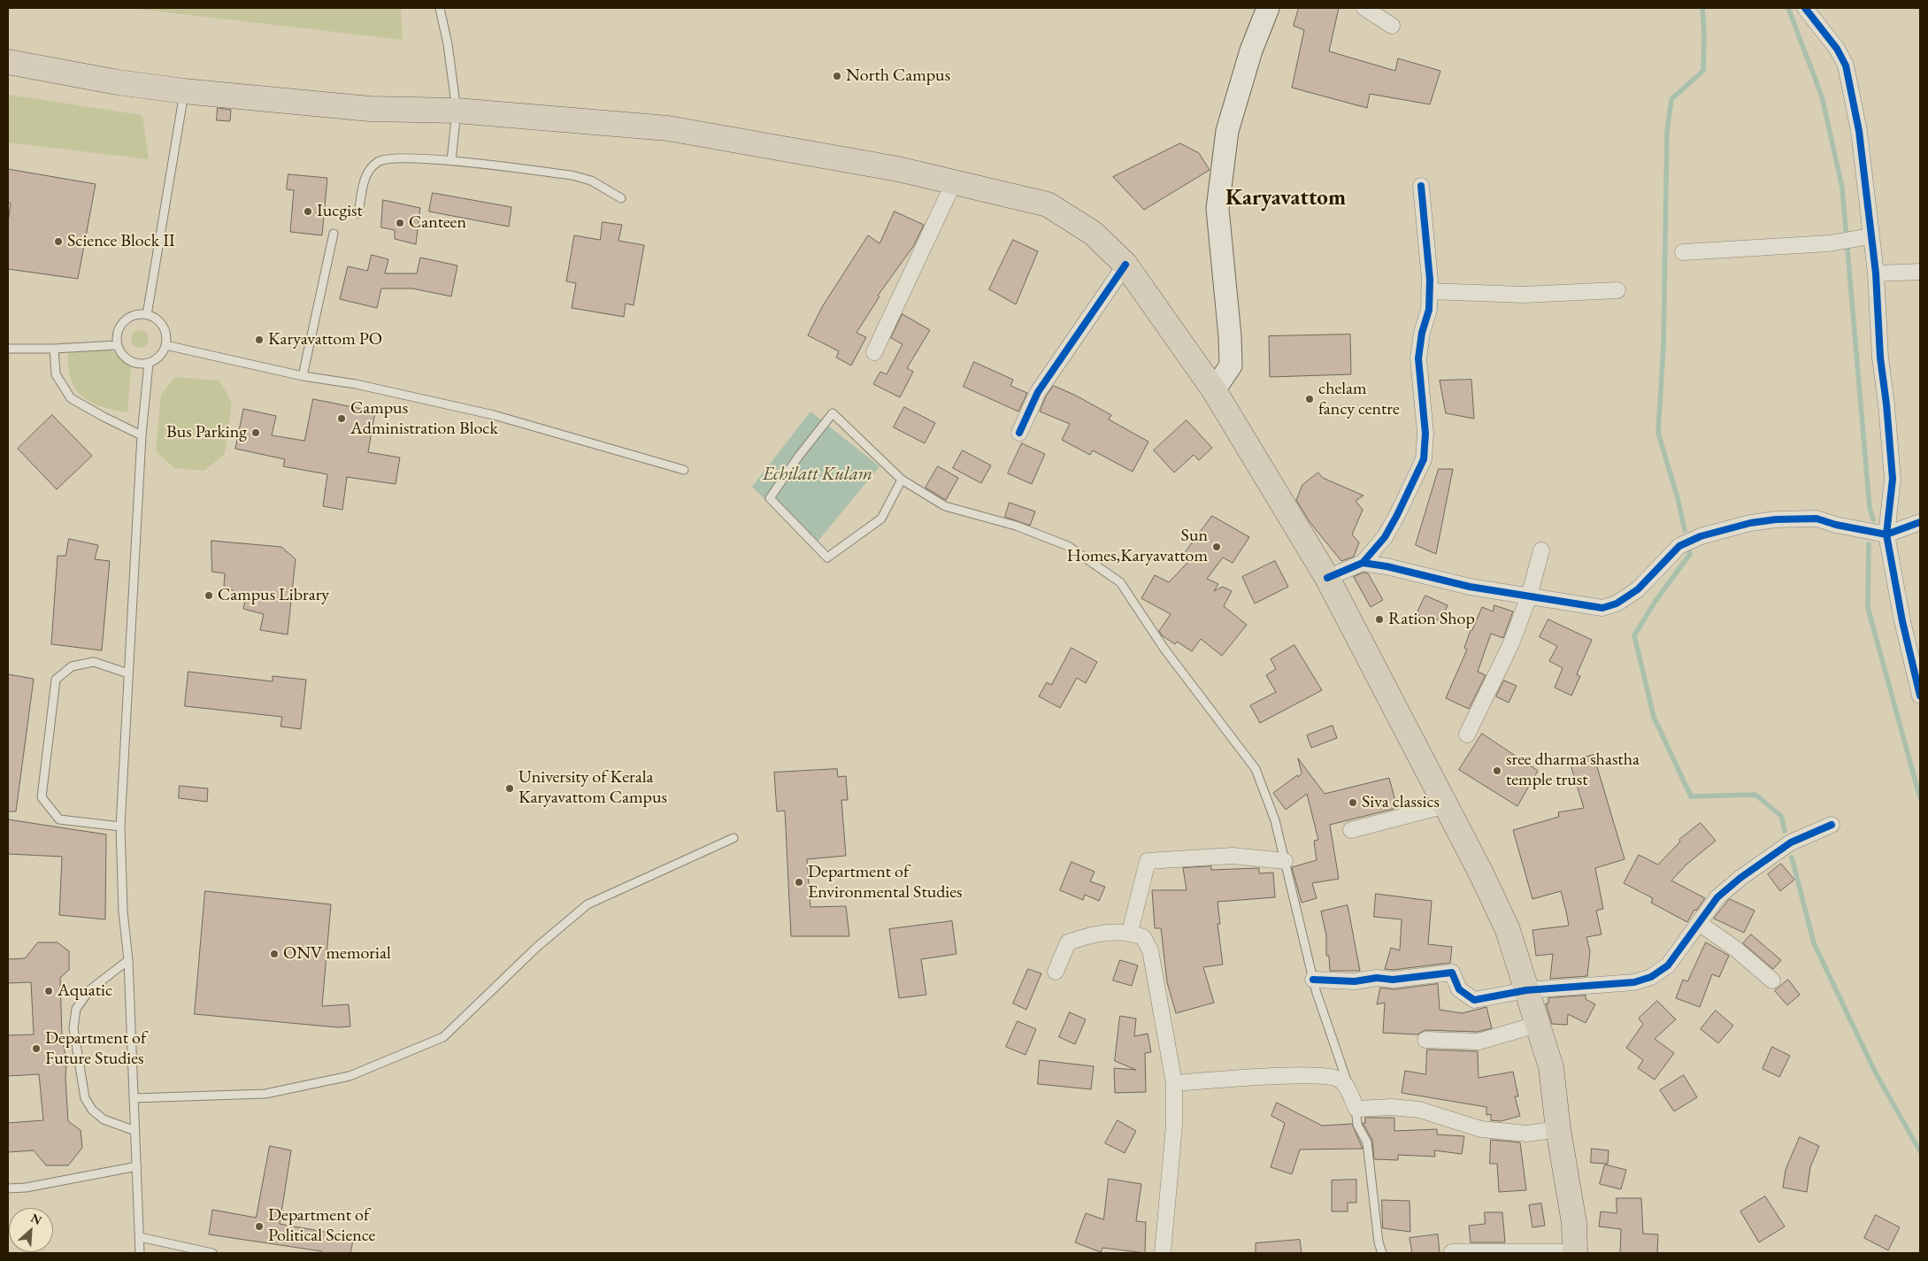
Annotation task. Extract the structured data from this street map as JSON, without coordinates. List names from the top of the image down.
{
  "districts": ["Karyavattom"],
  "water": ["Echilatt Kulam"],
  "places": [
    "North Campus",
    "Iucgist",
    "Canteen",
    "Science Block II",
    "Karyavattom PO",
    "chelam fancy centre",
    "Campus Administration Block",
    "Bus Parking",
    "Sun Homes,Karyavattom",
    "Campus Library",
    "Ration Shop",
    "sree dharma shastha temple trust",
    "University of Kerala Karyavattom Campus",
    "Siva classics",
    "Department of Environmental Studies",
    "ONV memorial",
    "Aquatic",
    "Department of Future Studies",
    "Department of Political Science"
  ],
  "north": "top right"
}
